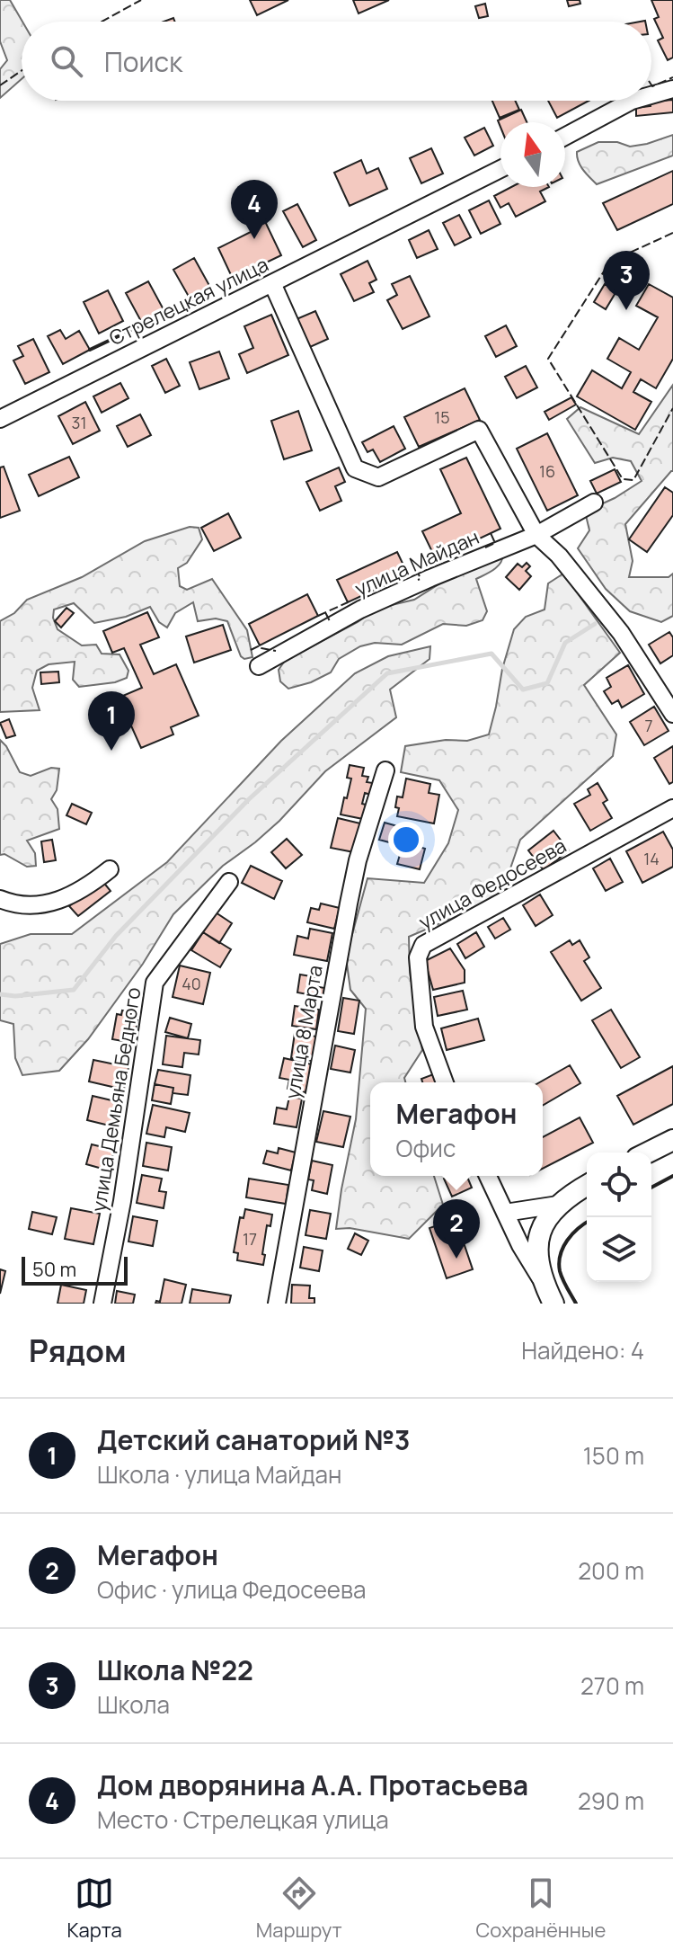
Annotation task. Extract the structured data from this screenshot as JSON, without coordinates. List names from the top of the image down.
{
  "streets": {
    "street": [
      "Стрелецкая улица",
      "улица Майдан",
      "улица Федосеева",
      "улица 8 Марта",
      "улица Демьяна Бедного"
    ]
  },
  "house_numbers": [
    "15",
    "31",
    "16",
    "7",
    "14",
    "40",
    "17"
  ],
  "scale_bar": "50 m",
  "north": "top",
  "page": {
    "search": "Поиск",
    "pins": [
      "4",
      "3",
      "1",
      "2"
    ],
    "popup": ["Мегафон", "Офис"],
    "scale": "50 m",
    "heading": ["Рядом", "Найдено: 4"],
    "list": [
      {
        "mark": "1",
        "name": "Детский санаторий №3",
        "note": "Школа · улица Майдан",
        "value": "150 m"
      },
      {
        "mark": "2",
        "name": "Мегафон",
        "note": "Офис · улица Федосеева",
        "value": "200 m"
      },
      {
        "mark": "3",
        "name": "Школа №22",
        "note": "Школа",
        "value": "270 m"
      },
      {
        "mark": "4",
        "name": "Дом дворянина А.А. Протасьева",
        "note": "Место · Стрелецкая улица",
        "value": "290 m"
      }
    ],
    "nav": ["Карта", "Маршрут", "Сохранённые"]
  }
}
